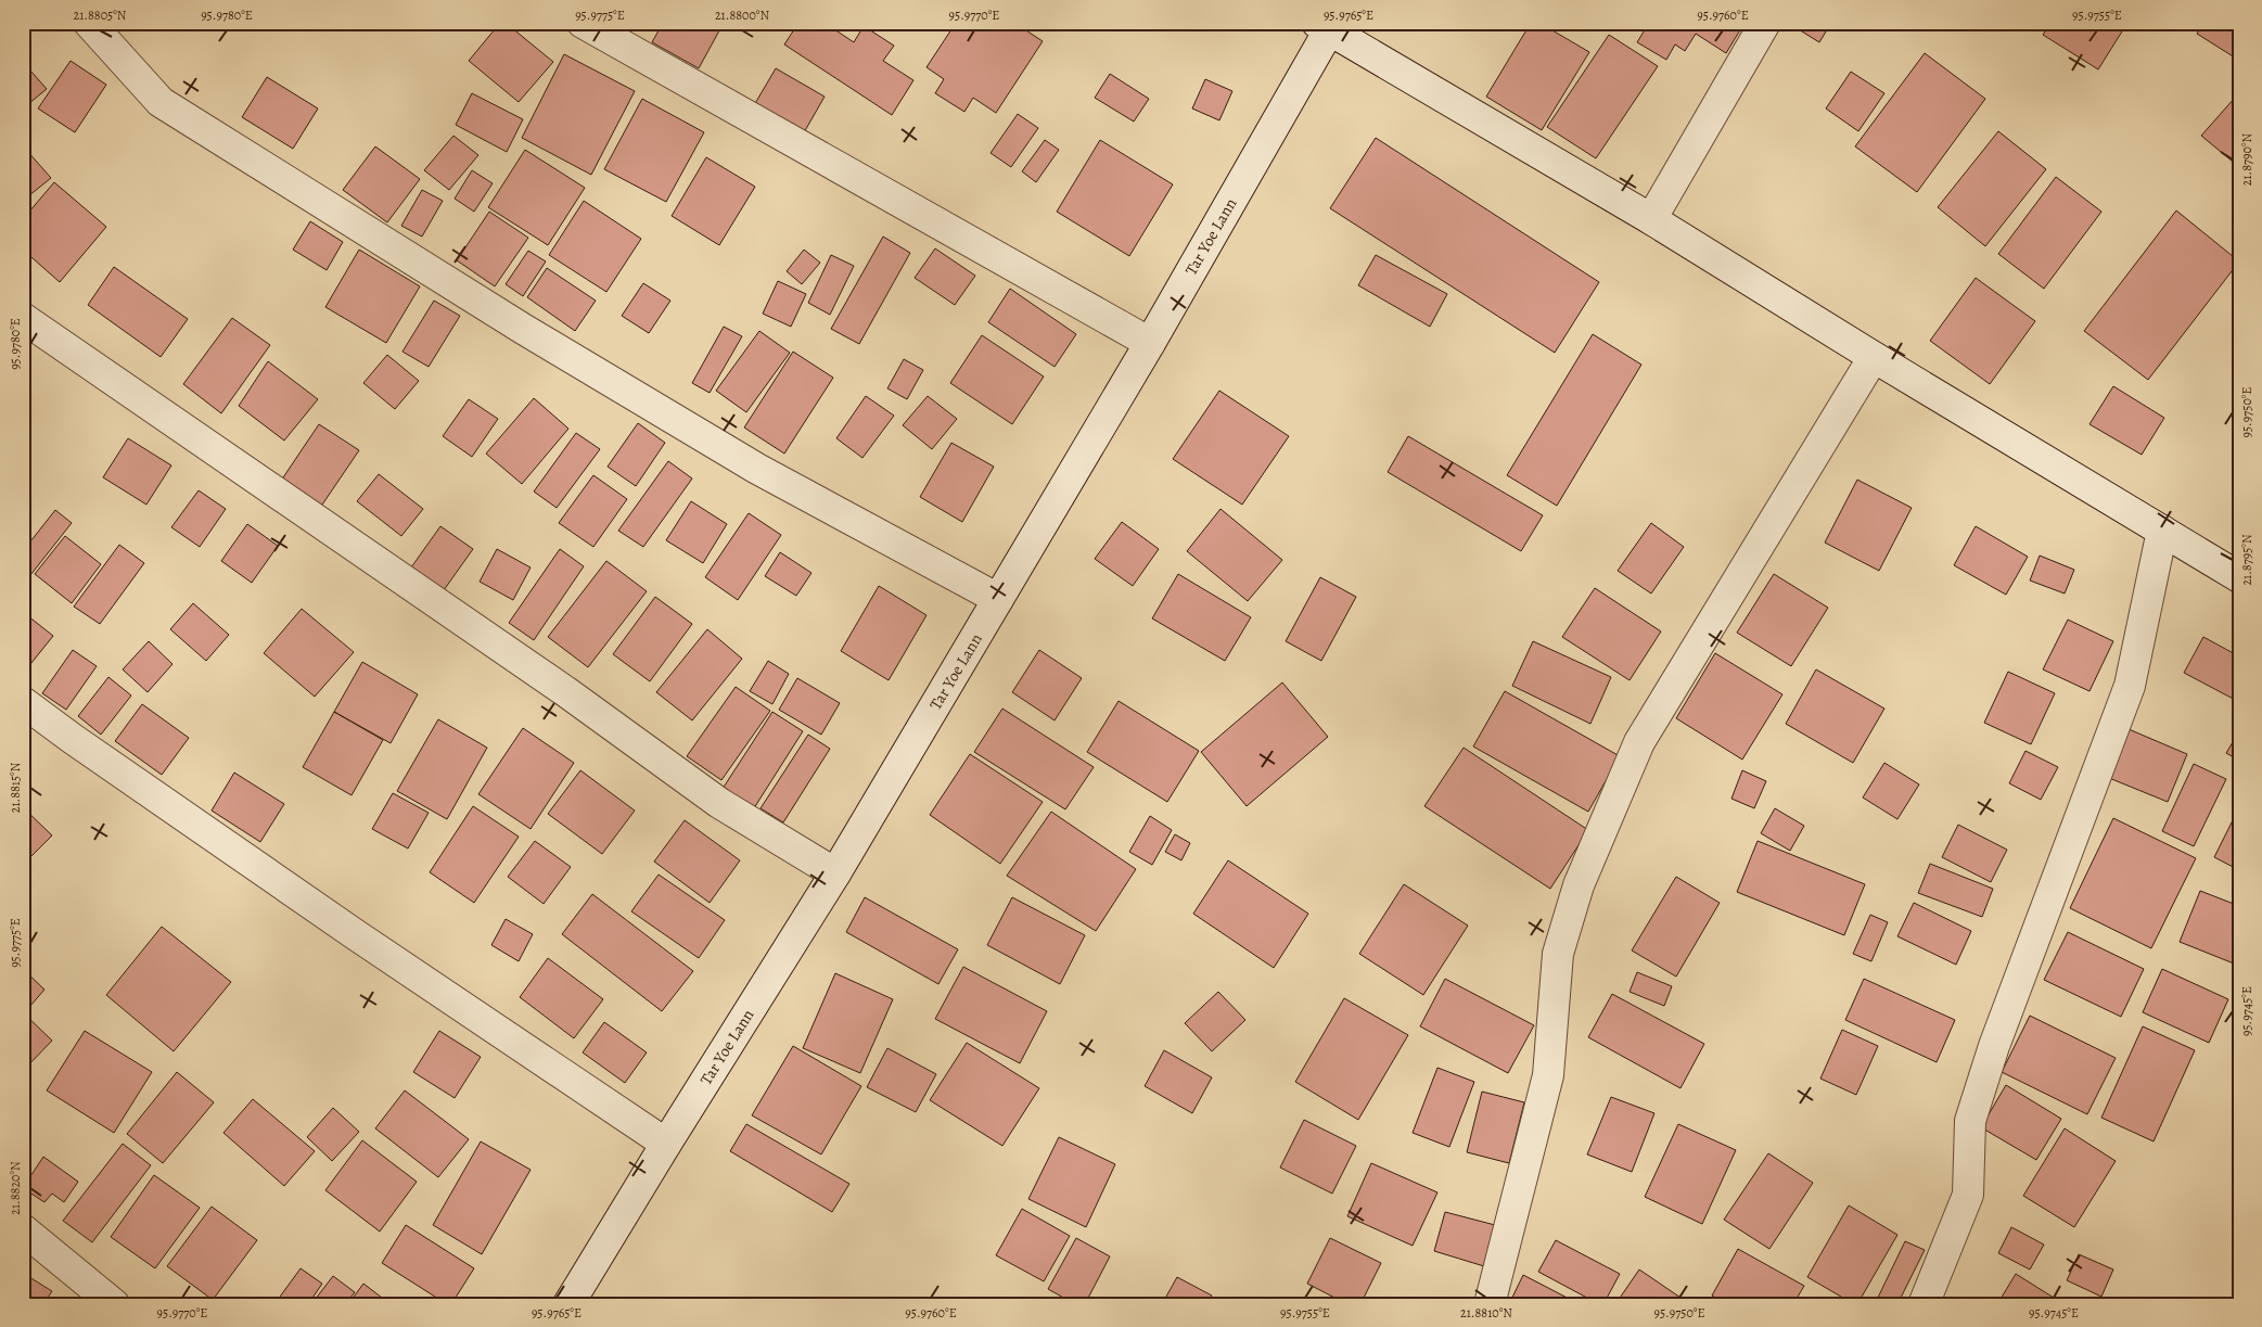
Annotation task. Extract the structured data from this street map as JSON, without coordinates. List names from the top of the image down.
{
  "streets": {
    "street": ["Tar Yoe Lann"]
  },
  "coordinates": [
    "21.8805°N",
    "95.9780°E",
    "95.9775°E",
    "21.8800°N",
    "95.9770°E",
    "95.9765°E",
    "95.9760°E",
    "95.9755°E",
    "21.8790°N",
    "95.9750°E",
    "21.8795°N",
    "21.8815°N",
    "95.9745°E",
    "21.8820°N",
    "21.8810°N"
  ]
}
